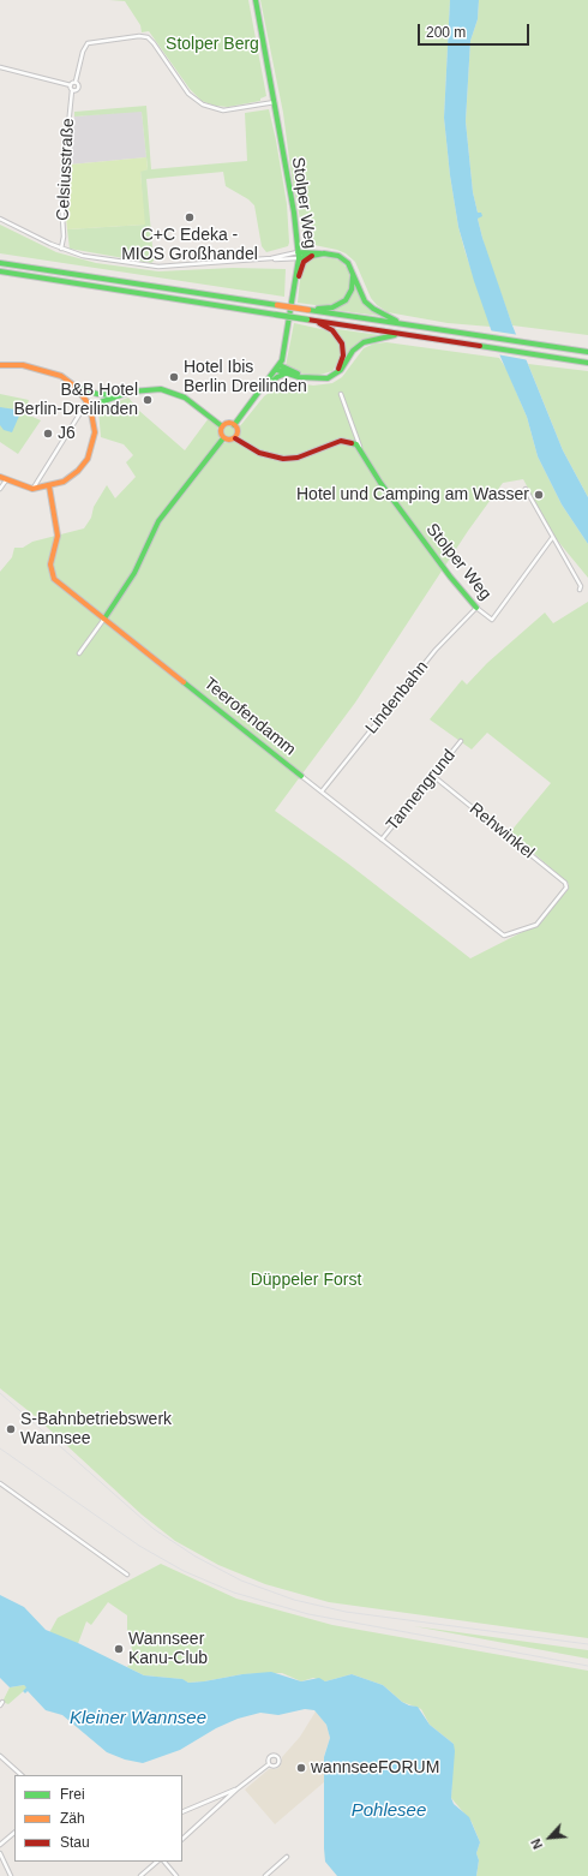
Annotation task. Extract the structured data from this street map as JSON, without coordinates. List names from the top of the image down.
{
  "streets": {
    "main road": ["Stolper Weg", "Teerofendamm"],
    "street": [
      "Celsiusstraße",
      "Lindenbahn",
      "Tannengrund",
      "Rehwinkel"
    ]
  },
  "crossings": [
    ["Stolper Weg", "Lindenbahn"],
    ["Lindenbahn", "Teerofendamm"],
    ["Teerofendamm", "Tannengrund"],
    ["Teerofendamm", "Rehwinkel"],
    ["Tannengrund", "Rehwinkel"]
  ],
  "water": ["Kleiner Wannsee", "Pohlesee"],
  "parks": ["Stolper Berg", "Düppeler Forst"],
  "places": [
    "C+C Edeka - MIOS Großhandel",
    "Hotel Ibis Berlin Dreilinden",
    "B&B Hotel Berlin-Dreilinden",
    "J6",
    "Hotel und Camping am Wasser",
    "S-Bahnbetriebswerk Wannsee",
    "Wannseer Kanu-Club",
    "wannseeFORUM"
  ],
  "legend": ["Frei", "Zäh", "Stau"],
  "scale_bar": "200 m",
  "north": "bottom left"
}
